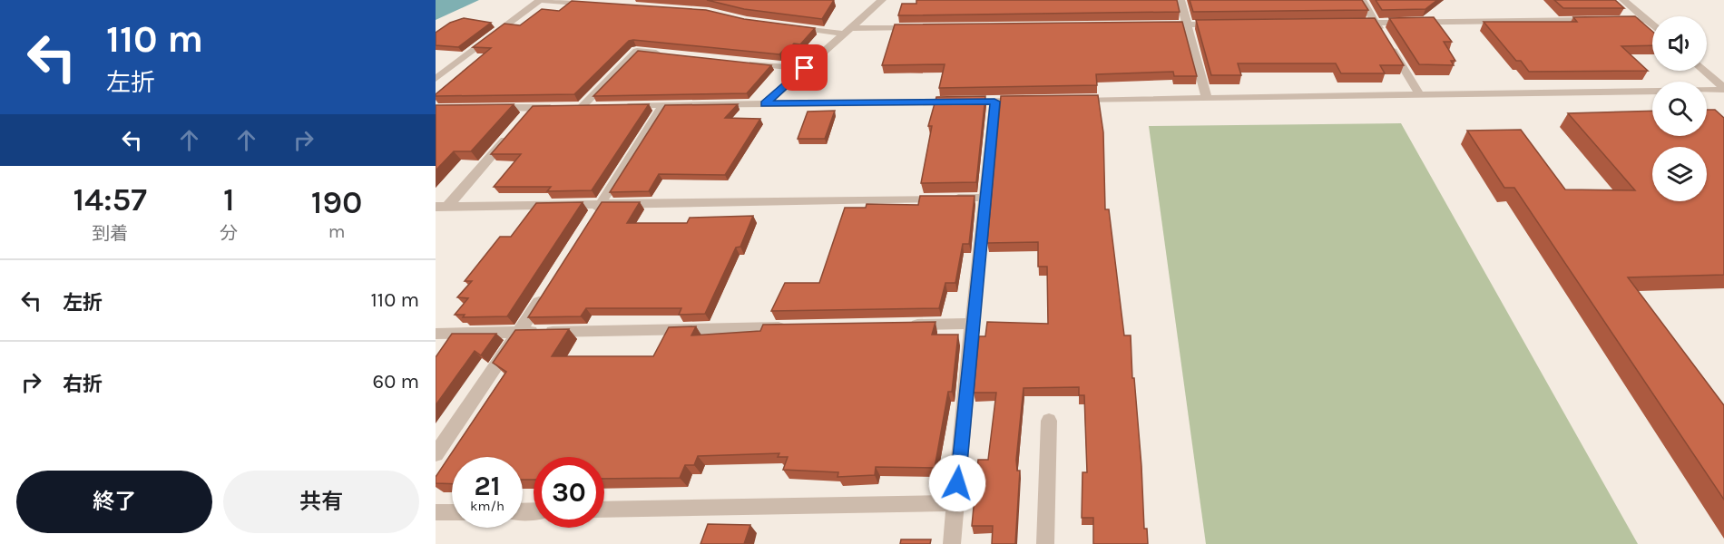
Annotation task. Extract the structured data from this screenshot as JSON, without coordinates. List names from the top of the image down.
{
  "page": {
    "turn": ["110 m", "左折"],
    "eta": [
      "14:57",
      "到着",
      "1",
      "分",
      "190",
      "m"
    ],
    "list": [
      {
        "name": "左折",
        "value": "110 m"
      },
      {
        "name": "右折",
        "value": "60 m"
      }
    ],
    "speed": "21 km/h",
    "limit": "30",
    "buttons": ["終了", "共有"]
  }
}
